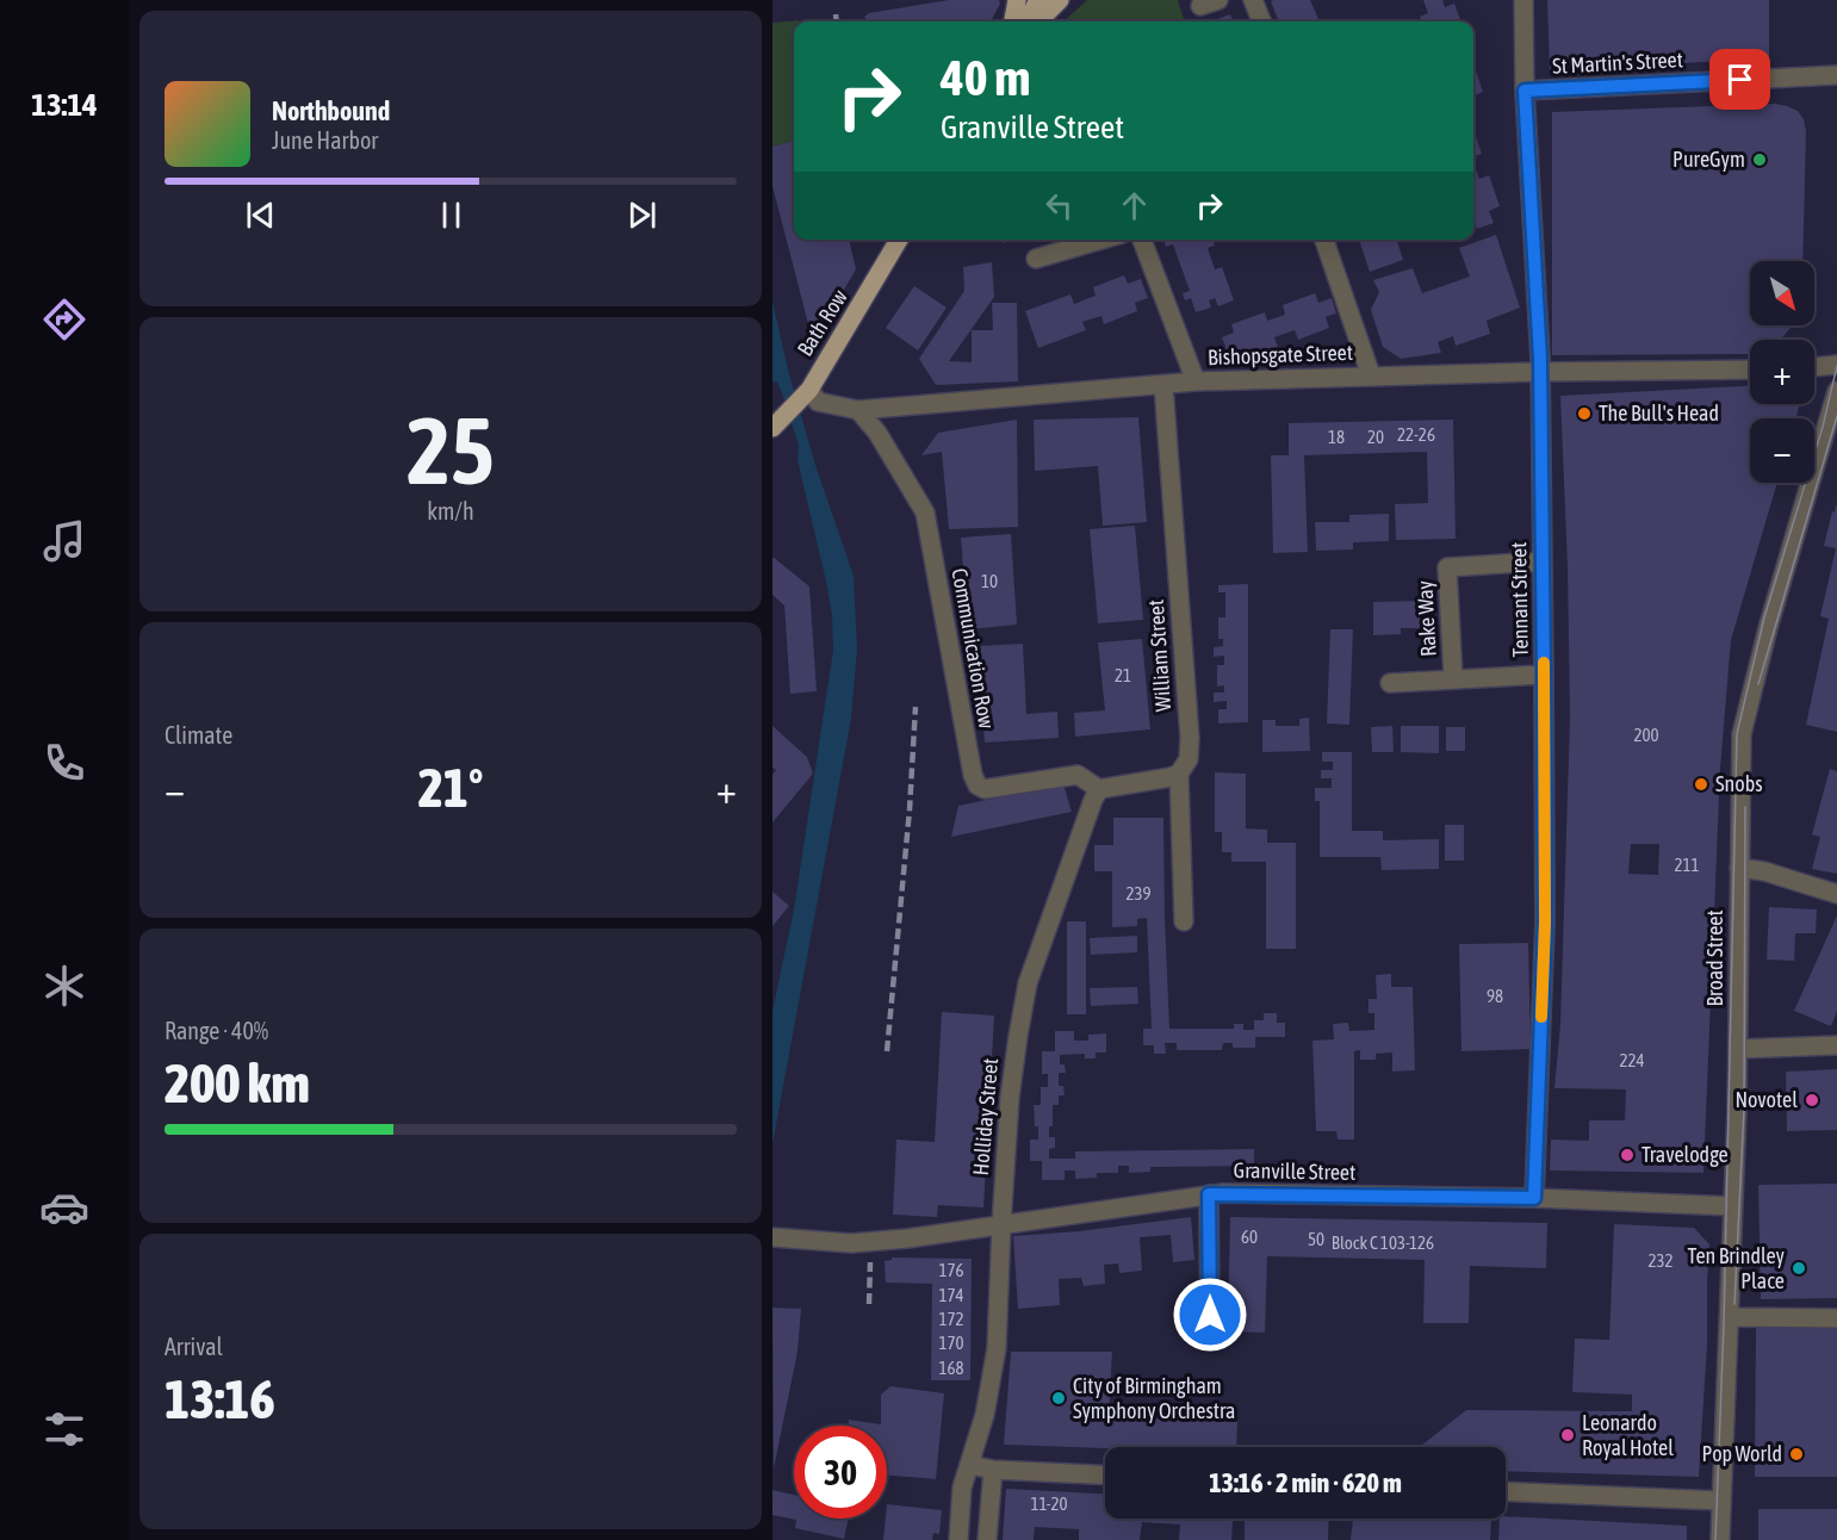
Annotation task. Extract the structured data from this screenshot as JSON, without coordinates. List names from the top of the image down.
{
  "streets": {
    "main road": ["Bath Row"],
    "street": [
      "St Martin's Street",
      "Bishopsgate Street",
      "Tennant Street",
      "Rake Way",
      "Communication Row",
      "William Street",
      "Broad Street",
      "Holliday Street",
      "Granville Street"
    ]
  },
  "crossings": [
    ["St Martin's Street", "Tennant Street"],
    ["Bath Row", "Bishopsgate Street"],
    ["Bishopsgate Street", "Tennant Street"],
    ["Bishopsgate Street", "Communication Row"],
    ["Bishopsgate Street", "William Street"],
    ["Tennant Street", "Rake Way"],
    ["Tennant Street", "Granville Street"],
    ["Communication Row", "Holliday Street"],
    ["Broad Street", "Granville Street"],
    ["Holliday Street", "Granville Street"]
  ],
  "places": [
    "PureGym",
    "The Bull's Head",
    "Snobs",
    "Novotel",
    "Travelodge",
    "Ten Brindley Place",
    "City of Birmingham Symphony Orchestra",
    "Leonardo Royal Hotel",
    "Pop World"
  ],
  "house_numbers": [
    "22-26",
    "18",
    "20",
    "10",
    "21",
    "200",
    "211",
    "239",
    "98",
    "224",
    "60",
    "50",
    "Block C 103-126",
    "232",
    "176",
    "174",
    "172",
    "170",
    "168",
    "11-20"
  ],
  "north": "bottom right",
  "page": {
    "tabs": "13:14",
    "turn": ["40 m", "Granville Street"],
    "song": ["Northbound", "June Harbor"],
    "map_buttons": ["+", "−"],
    "tile": [
      ["25", "km/h"],
      "Climate",
      ["Range · 40%", "200 km"],
      ["Arrival", "13:16"]
    ],
    "heat": ["−", "21°", "+"],
    "limit": "30",
    "trip": "13:16 · 2 min · 620 m"
  }
}
